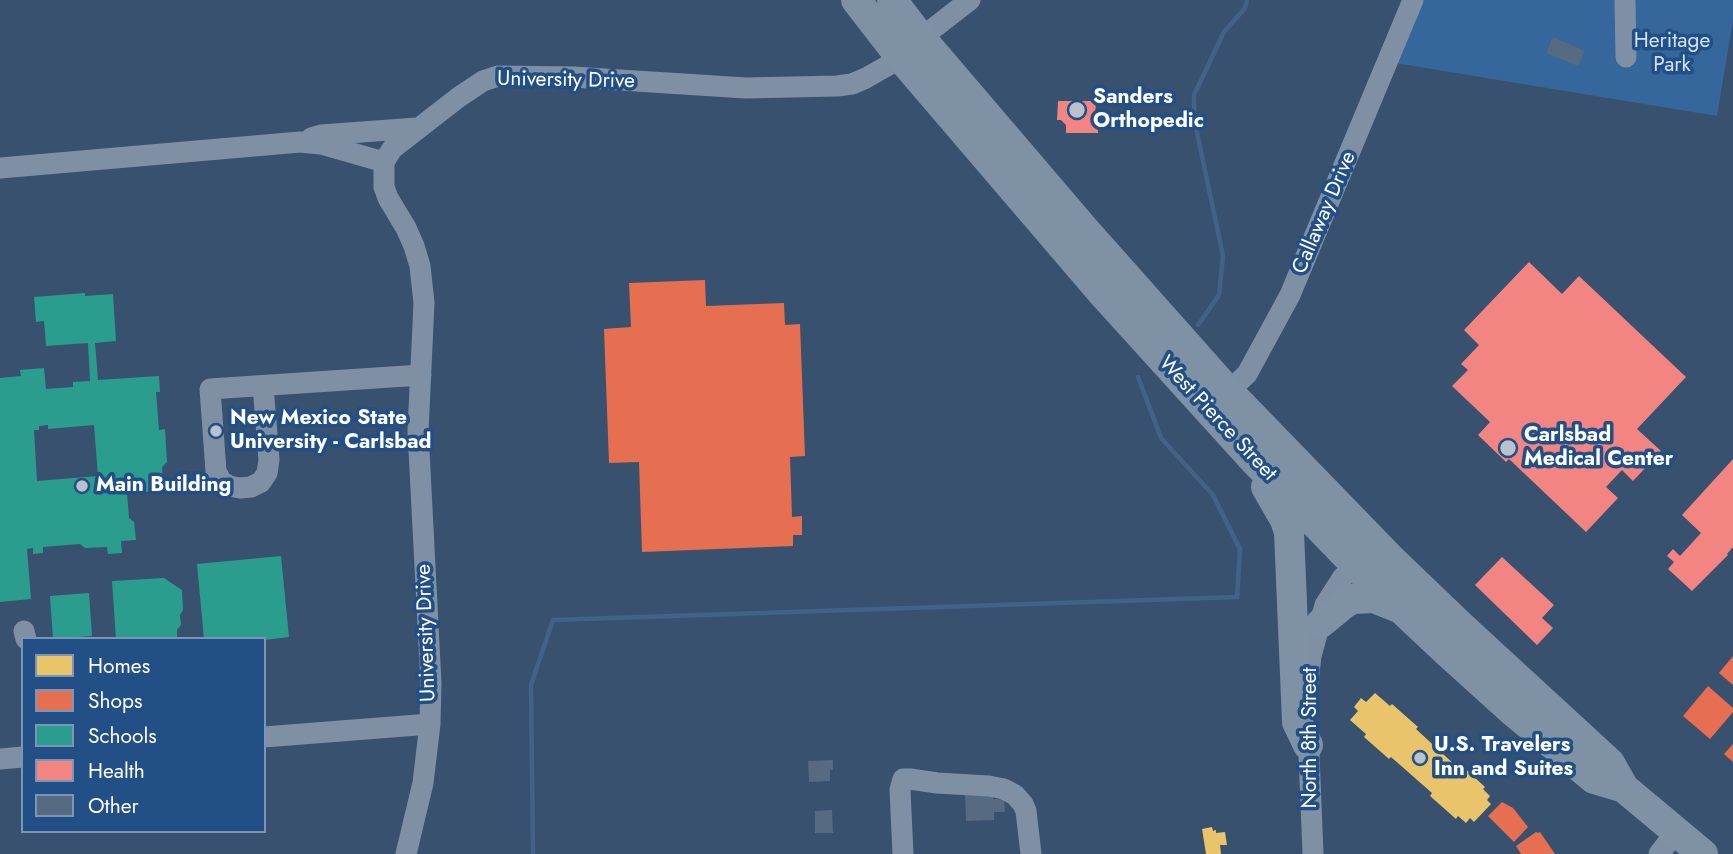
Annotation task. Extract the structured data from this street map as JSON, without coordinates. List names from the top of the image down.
{
  "streets": {
    "highway": ["West Pierce Street"],
    "street": ["University Drive", "Callaway Drive", "North 8th Street"]
  },
  "crossings": [
    ["University Drive", "West Pierce Street"],
    ["Callaway Drive", "West Pierce Street"],
    ["West Pierce Street", "North 8th Street"]
  ],
  "parks": ["Heritage Park"],
  "places": [
    "Sanders Orthopedic",
    "New Mexico State University - Carlsbad",
    "Carlsbad Medical Center",
    "Main Building",
    "U.S. Travelers Inn and Suites"
  ],
  "legend": [
    "Homes",
    "Shops",
    "Schools",
    "Health",
    "Other"
  ]
}
